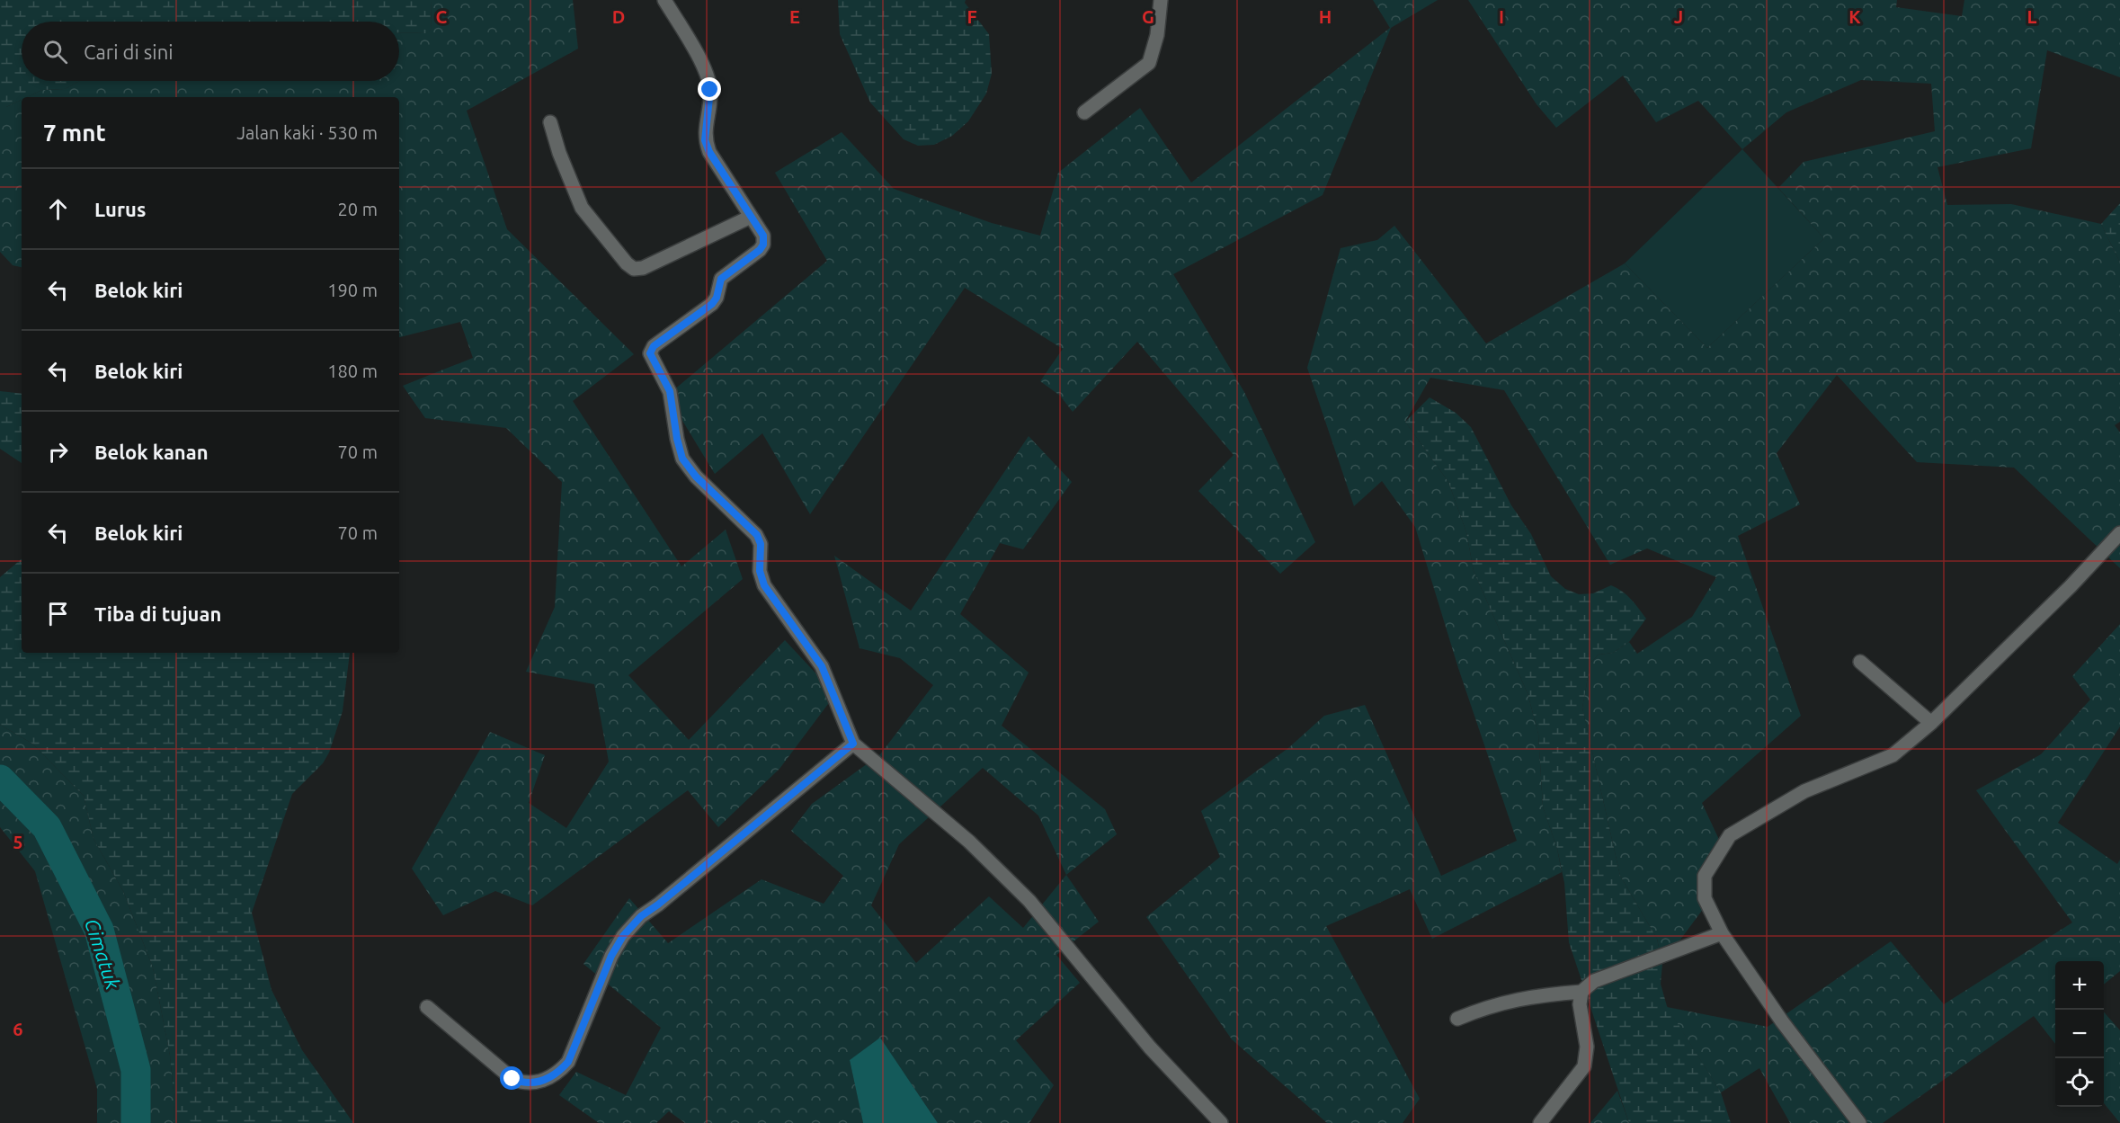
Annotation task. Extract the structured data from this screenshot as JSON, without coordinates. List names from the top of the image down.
{
  "water": ["Cimatuk"],
  "page": {
    "search": "Cari di sini",
    "heading": ["7 mnt", "Jalan kaki · 530 m"],
    "list": [
      ["Lurus", "20 m"],
      ["Belok kiri", "190 m"],
      ["Belok kiri", "180 m"],
      ["Belok kanan", "70 m"],
      ["Belok kiri", "70 m"],
      "Tiba di tujuan"
    ],
    "map_buttons": ["+", "−"]
  },
  "grid": {
    "columns": [
      "C",
      "D",
      "E",
      "F",
      "G",
      "H",
      "I",
      "J",
      "K",
      "L"
    ],
    "rows": ["5", "6"]
  }
}
